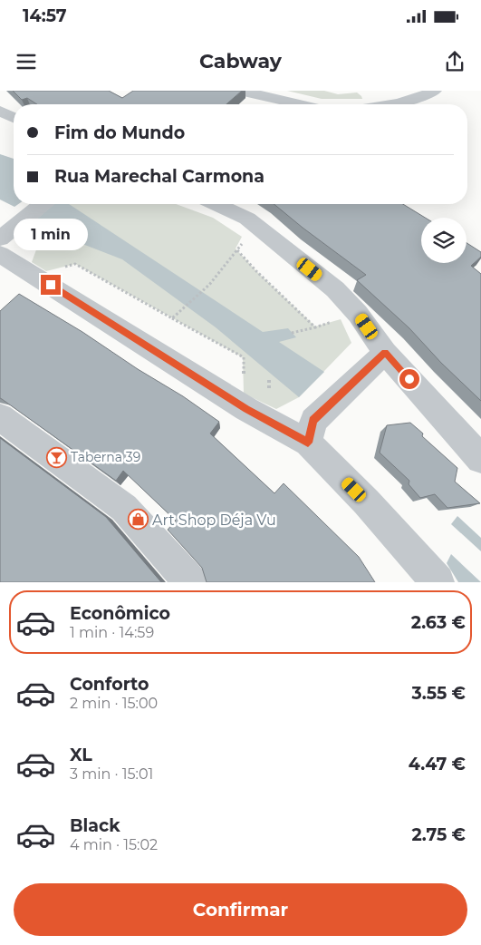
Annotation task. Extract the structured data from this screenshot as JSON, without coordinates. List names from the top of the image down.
{
  "places": {
    "bar": ["Taberna 39"],
    "shop": ["Art Shop Déja Vu"]
  },
  "page": {
    "status": "14:57",
    "header": "Cabway",
    "banner": ["Fim do Mundo", "Rua Marechal Carmona"],
    "bubble": "1 min",
    "list": [
      {
        "name": "Econômico",
        "note": "1 min · 14:59",
        "value": "2.63 €"
      },
      {
        "name": "Conforto",
        "note": "2 min · 15:00",
        "value": "3.55 €"
      },
      {
        "name": "XL",
        "note": "3 min · 15:01",
        "value": "4.47 €"
      },
      {
        "name": "Black",
        "note": "4 min · 15:02",
        "value": "2.75 €"
      }
    ],
    "buttons": "Confirmar"
  }
}
